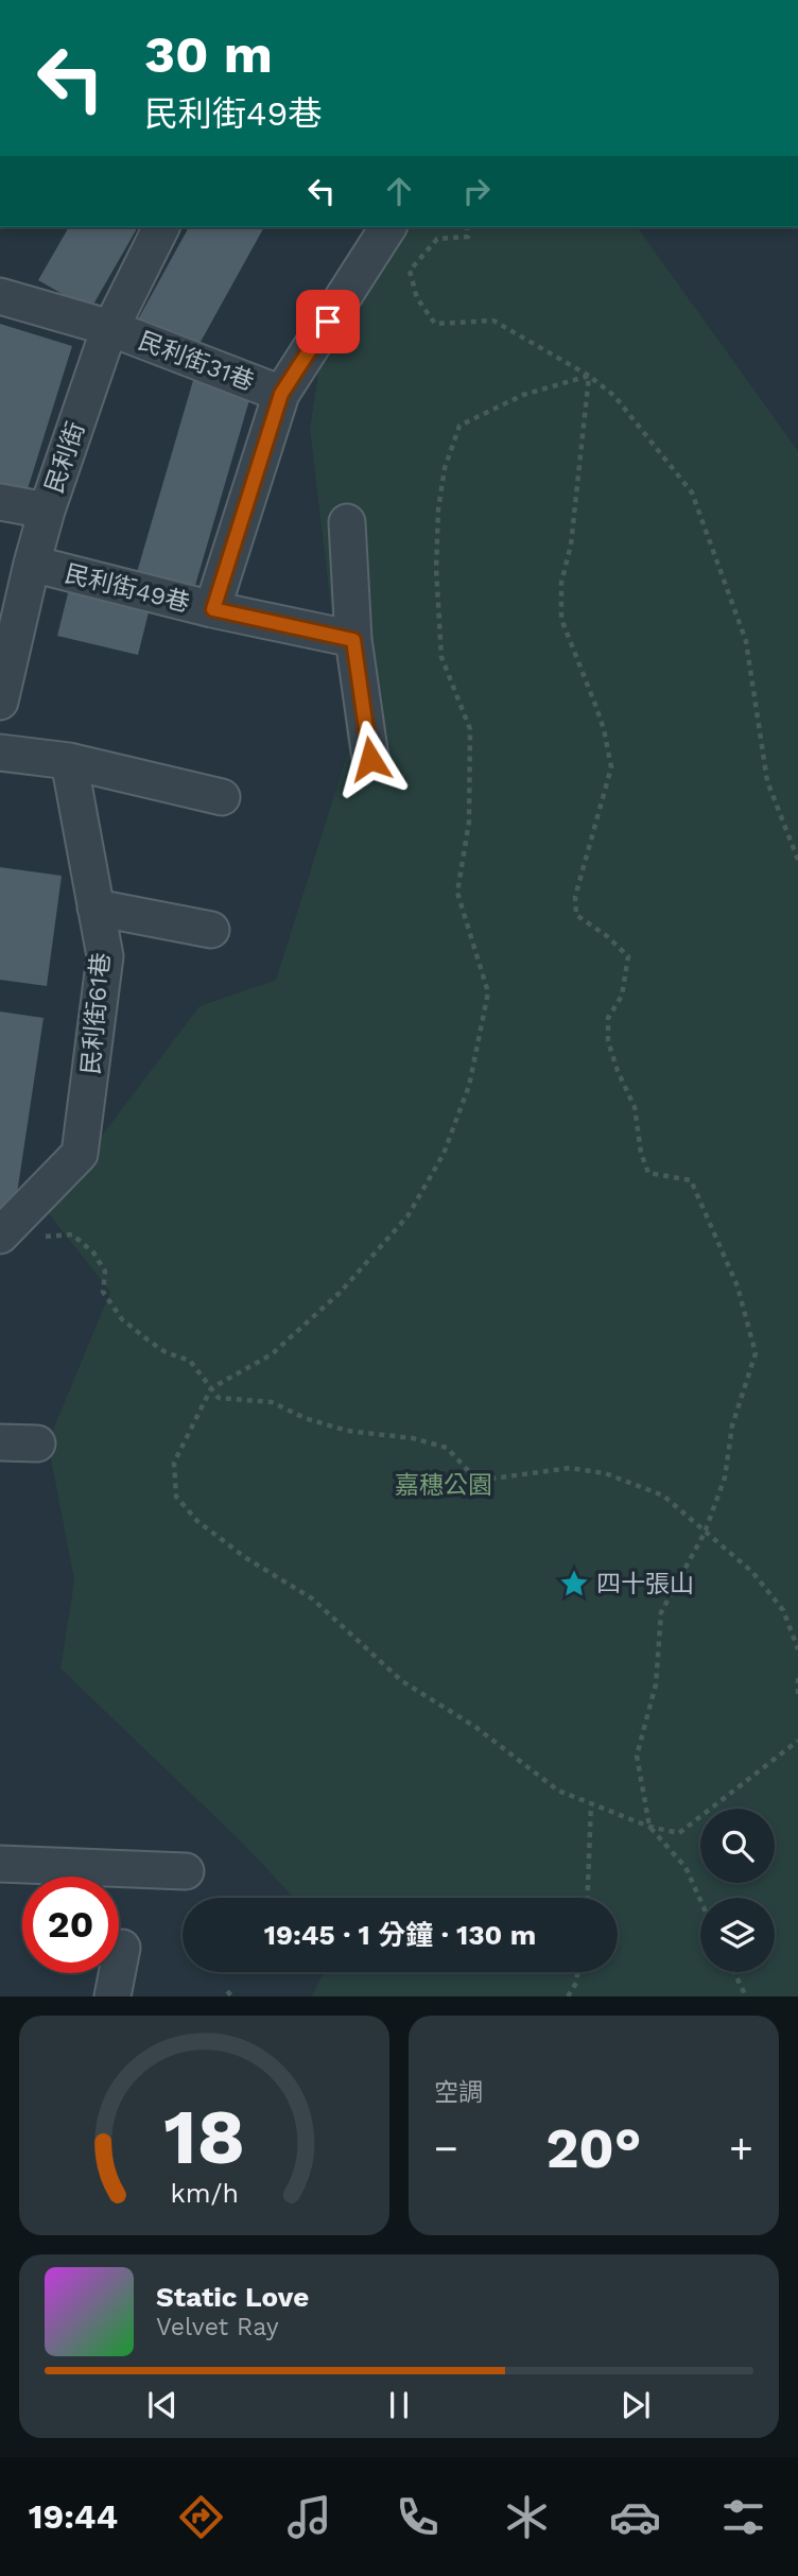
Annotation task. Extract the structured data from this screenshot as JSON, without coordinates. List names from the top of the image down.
{
  "streets": {
    "street": [
      "民利街31巷",
      "民利街",
      "民利街49巷",
      "民利街61巷"
    ]
  },
  "crossings": [
    ["民利街31巷", "民利街"],
    ["民利街", "民利街49巷"]
  ],
  "parks": ["嘉穗公園"],
  "places": {
    "place": ["四十張山"]
  },
  "page": {
    "turn": ["30 m", "民利街49巷"],
    "limit": "20",
    "trip": "19:45 · 1 分鐘 · 130 m",
    "tile": "空調",
    "heat": ["−", "20°", "+"],
    "song": ["Static Love", "Velvet Ray"],
    "tabs": "19:44",
    "gauge": ["18", "km/h"]
  }
}
